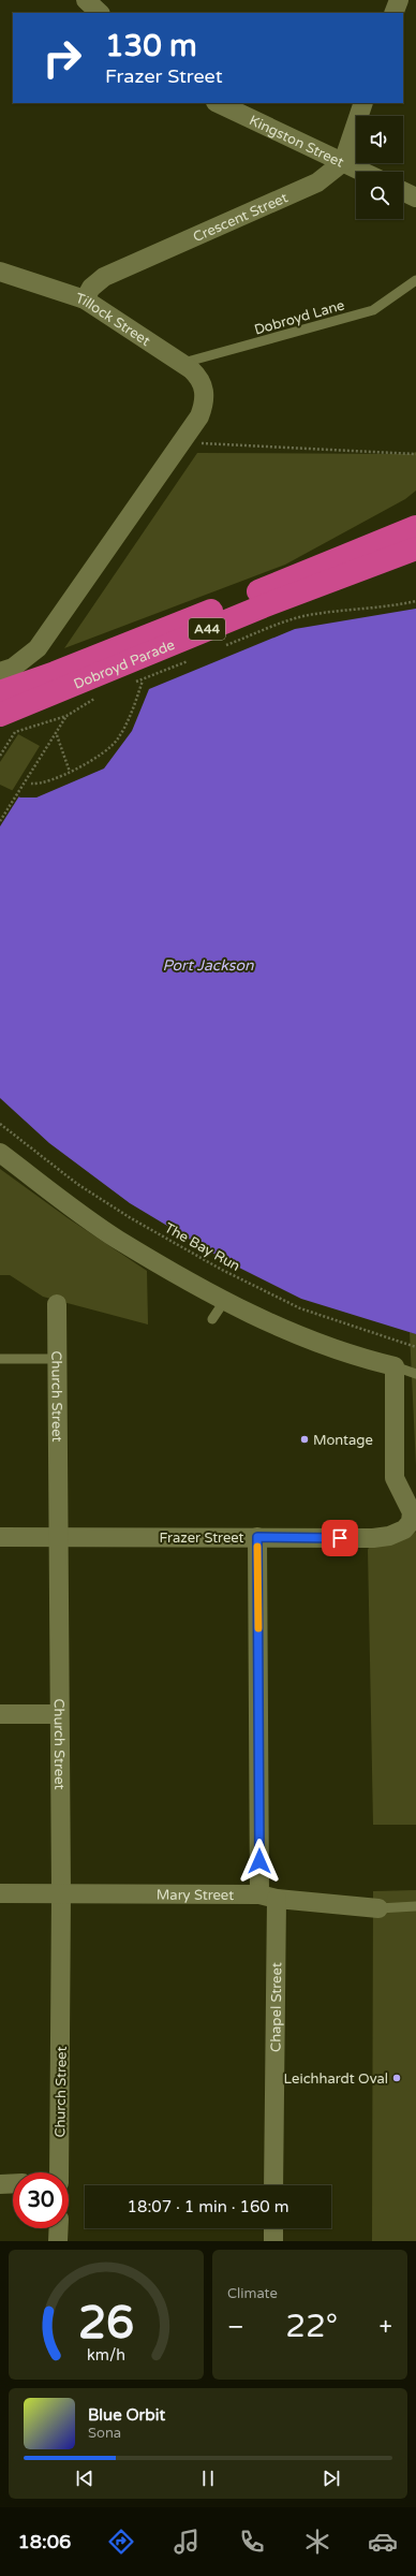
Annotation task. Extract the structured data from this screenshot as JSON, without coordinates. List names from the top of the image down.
{
  "streets": {
    "highway": ["A44", "Dobroyd Parade"],
    "street": [
      "Kingston Street",
      "Crescent Street",
      "Tillock Street",
      "Church Street",
      "Frazer Street",
      "Mary Street",
      "Chapel Street"
    ],
    "lane": ["Dobroyd Lane"],
    "path": ["The Bay Run"]
  },
  "crossings": [
    ["Kingston Street", "Crescent Street"],
    ["Crescent Street", "Tillock Street"],
    ["Dobroyd Lane", "Tillock Street"],
    ["Church Street", "Frazer Street"],
    ["Church Street", "Mary Street"],
    ["Frazer Street", "Chapel Street"],
    ["Mary Street", "Chapel Street"]
  ],
  "water": ["Port Jackson"],
  "places": ["Montage", "Leichhardt Oval"],
  "page": {
    "turn": ["130 m", "Frazer Street"],
    "limit": "30",
    "trip": "18:07 · 1 min · 160 m",
    "tile": "Climate",
    "heat": ["−", "22°", "+"],
    "song": ["Blue Orbit", "Sona"],
    "tabs": "18:06",
    "gauge": ["26", "km/h"]
  }
}
